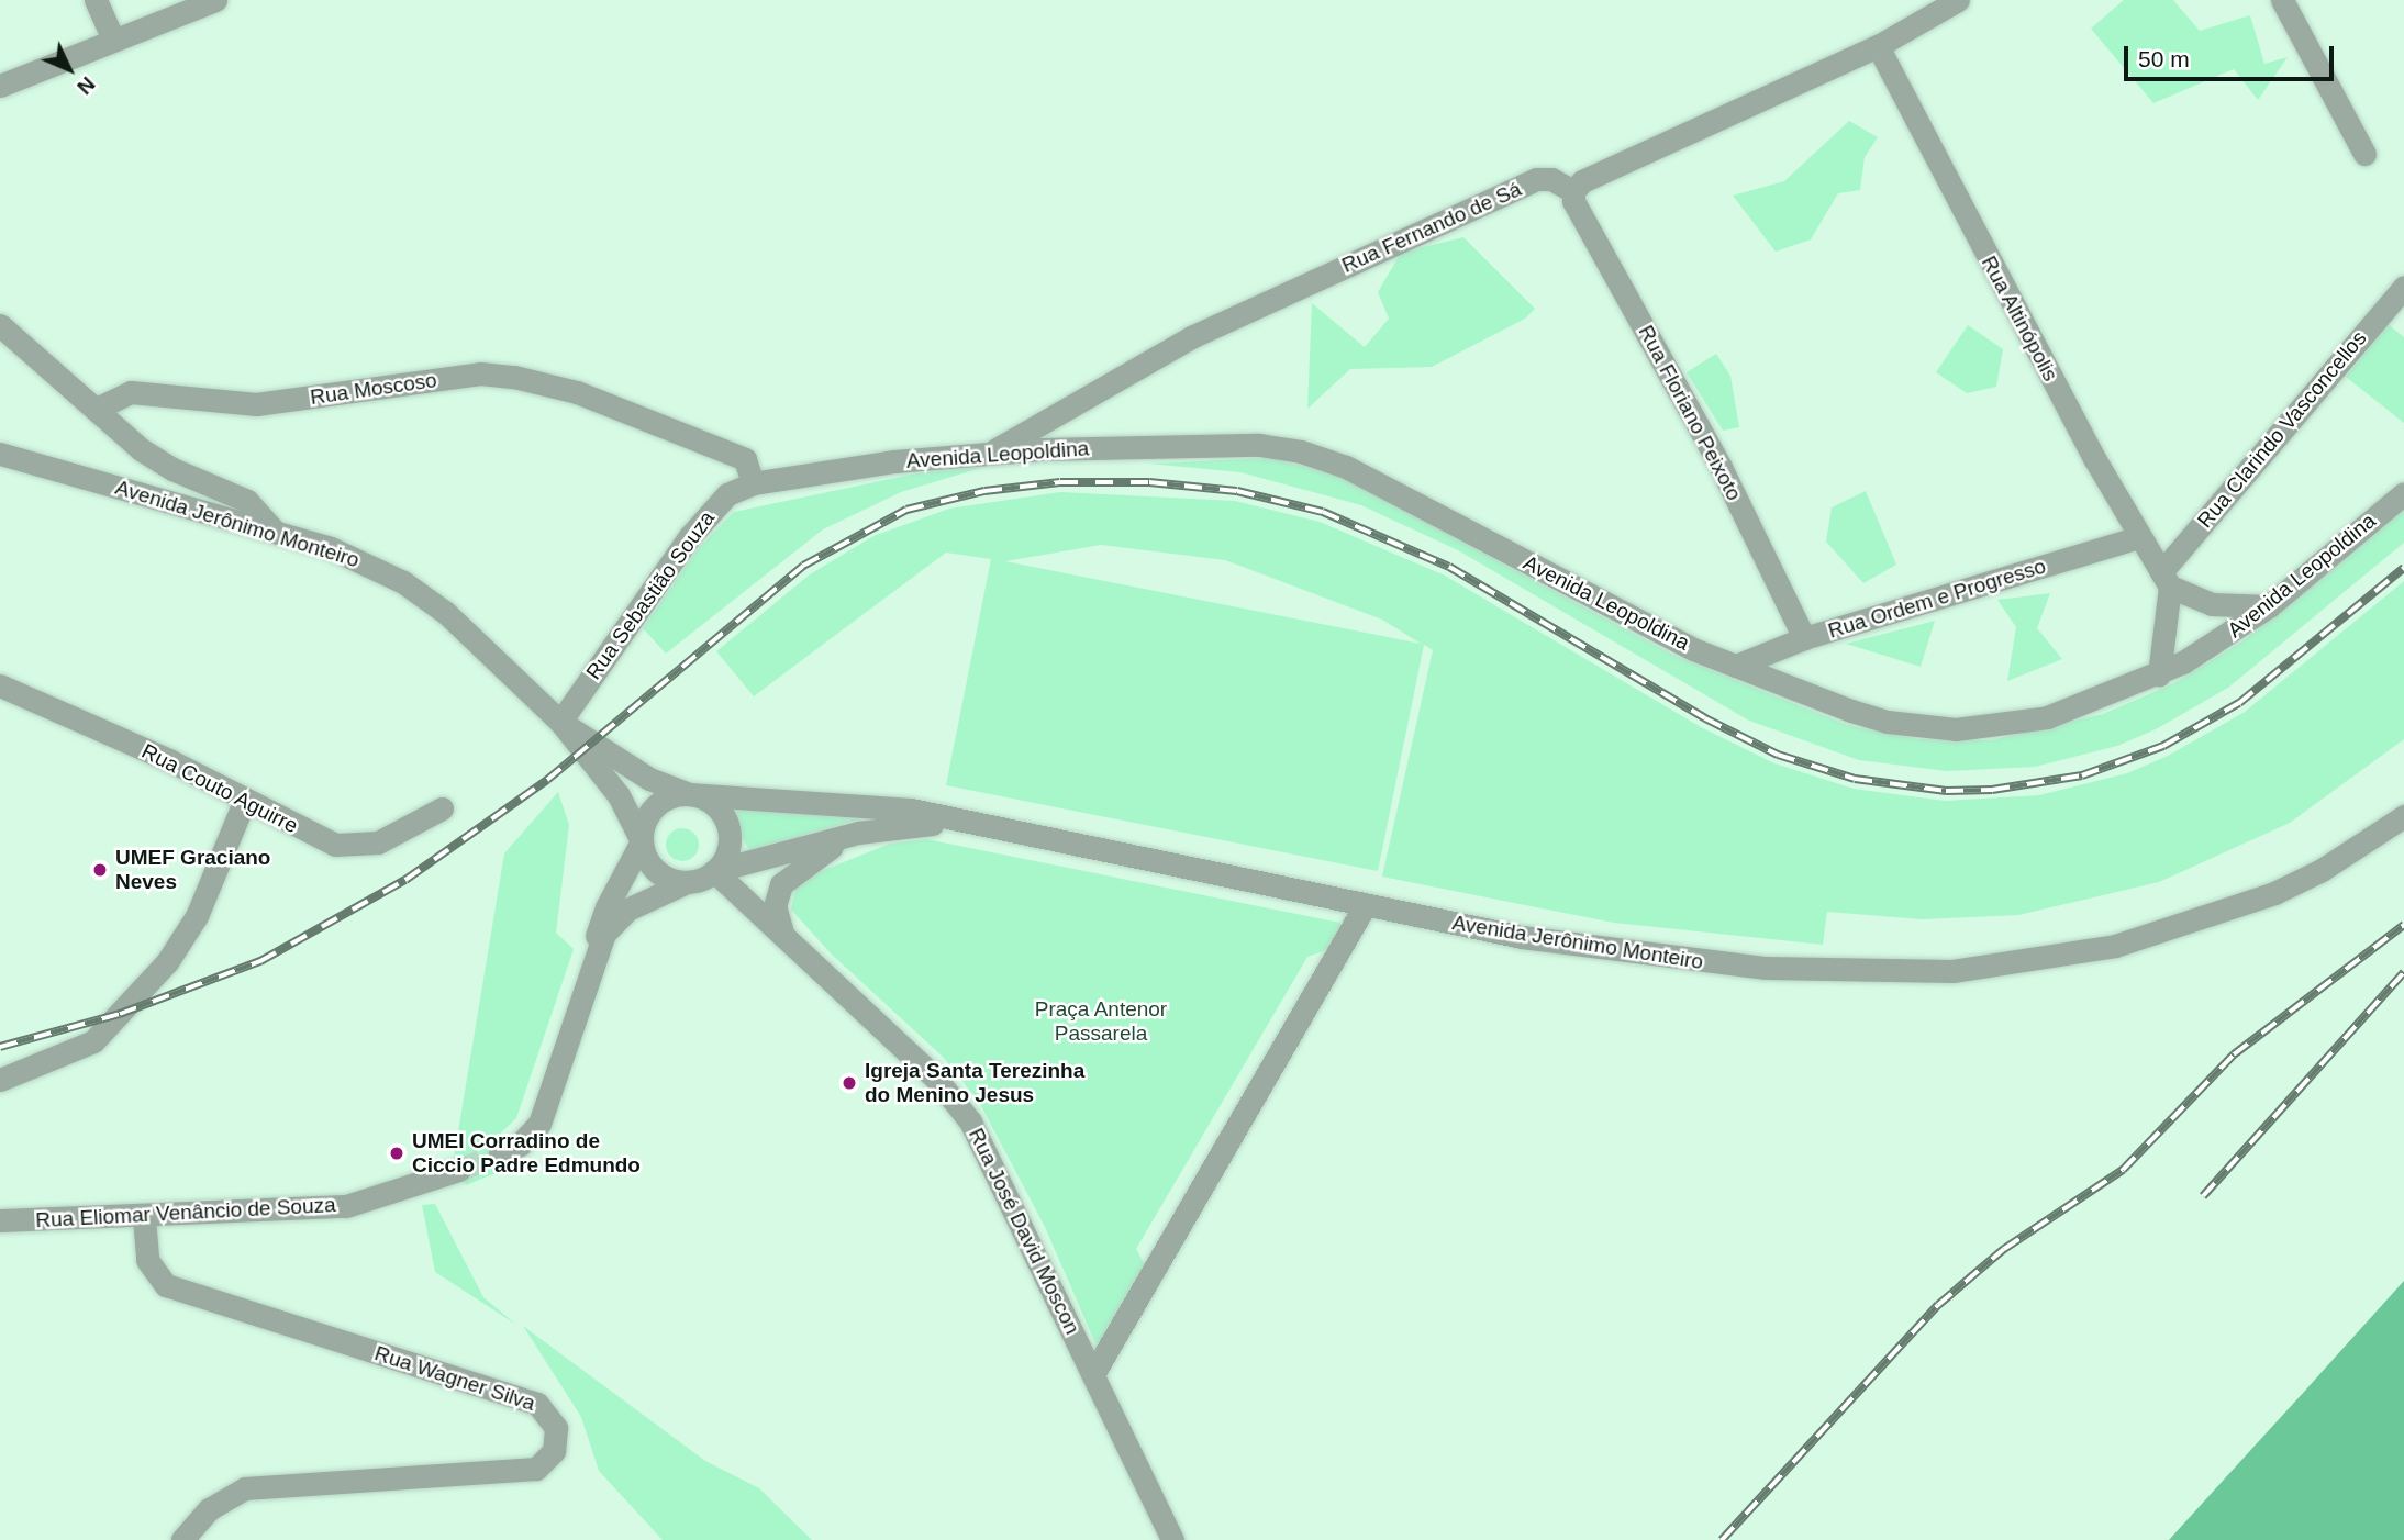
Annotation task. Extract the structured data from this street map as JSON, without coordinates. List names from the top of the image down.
{
  "streets": {
    "street": [
      "Rua Fernando de Sá",
      "Rua Altinópolis",
      "Rua Moscoso",
      "Rua Floriano Peixoto",
      "Rua Clarindo Vasconcellos",
      "Avenida Leopoldina",
      "Avenida Jerônimo Monteiro",
      "Rua Sebastião Souza",
      "Rua Ordem e Progresso",
      "Rua Couto Aguirre",
      "Rua Eliomar Venâncio de Souza",
      "Rua José David Moscon",
      "Rua Wagner Silva"
    ]
  },
  "crossings": [
    ["Rua Fernando de Sá", "Rua Floriano Peixoto"],
    ["Rua Fernando de Sá", "Avenida Leopoldina"],
    ["Rua Altinópolis", "Rua Clarindo Vasconcellos"],
    ["Rua Altinópolis", "Rua Ordem e Progresso"],
    ["Rua Moscoso", "Avenida Leopoldina"],
    ["Rua Moscoso", "Rua Sebastião Souza"],
    ["Rua Floriano Peixoto", "Rua Ordem e Progresso"],
    ["Avenida Leopoldina", "Rua Sebastião Souza"],
    ["Avenida Leopoldina", "Rua Ordem e Progresso"],
    ["Avenida Jerônimo Monteiro", "Rua Sebastião Souza"],
    ["Avenida Jerônimo Monteiro", "Rua José David Moscon"],
    ["Rua Eliomar Venâncio de Souza", "Rua Wagner Silva"]
  ],
  "parks": ["Praça Antenor Passarela"],
  "places": ["UMEF Graciano Neves", "Igreja Santa Terezinha do Menino Jesus", "UMEI Corradino de Ciccio Padre Edmundo"],
  "scale_bar": "50 m",
  "north": "bottom right"
}
